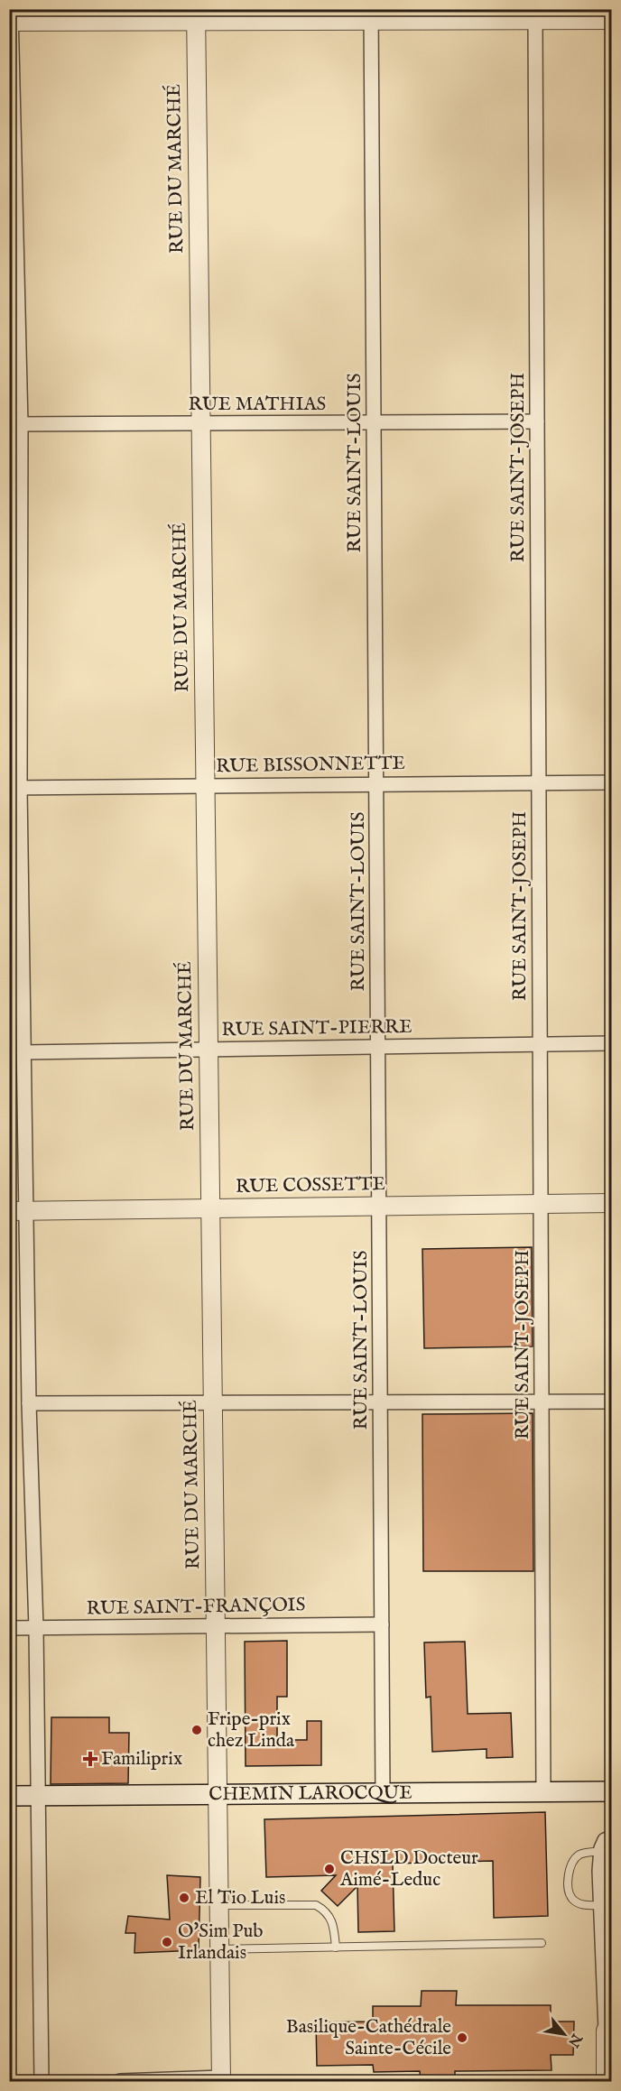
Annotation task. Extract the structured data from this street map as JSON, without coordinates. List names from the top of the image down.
{
  "streets": {
    "main road": ["CHEMIN LAROCQUE"],
    "street": [
      "RUE DU MARCHÉ",
      "RUE MATHIAS",
      "RUE SAINT-LOUIS",
      "RUE SAINT-JOSEPH",
      "RUE BISSONNETTE",
      "RUE SAINT-PIERRE",
      "RUE COSSETTE",
      "RUE SAINT-FRANÇOIS"
    ]
  },
  "crossings": [
    ["RUE DU MARCHÉ", "RUE MATHIAS"],
    ["RUE DU MARCHÉ", "RUE BISSONNETTE"],
    ["RUE DU MARCHÉ", "RUE SAINT-PIERRE"],
    ["RUE DU MARCHÉ", "RUE COSSETTE"],
    ["RUE DU MARCHÉ", "RUE SAINT-FRANÇOIS"],
    ["RUE DU MARCHÉ", "CHEMIN LAROCQUE"],
    ["RUE MATHIAS", "RUE SAINT-LOUIS"],
    ["RUE MATHIAS", "RUE SAINT-JOSEPH"],
    ["RUE SAINT-LOUIS", "RUE BISSONNETTE"],
    ["RUE SAINT-LOUIS", "RUE SAINT-PIERRE"],
    ["RUE SAINT-LOUIS", "RUE COSSETTE"],
    ["RUE SAINT-LOUIS", "RUE SAINT-FRANÇOIS"],
    ["RUE SAINT-LOUIS", "CHEMIN LAROCQUE"],
    ["RUE SAINT-JOSEPH", "RUE BISSONNETTE"],
    ["RUE SAINT-JOSEPH", "RUE SAINT-PIERRE"],
    ["RUE SAINT-JOSEPH", "RUE COSSETTE"],
    ["RUE SAINT-JOSEPH", "CHEMIN LAROCQUE"]
  ],
  "places": {
    "other": [
      "Fripe-prix chez Linda",
      "CHSLD Docteur Aimé-Leduc",
      "El Tio Luis",
      "O'Sim Pub Irlandais",
      "Basilique-Cathédrale Sainte-Cécile"
    ],
    "health": ["Familiprix"]
  },
  "north": "bottom right"
}
